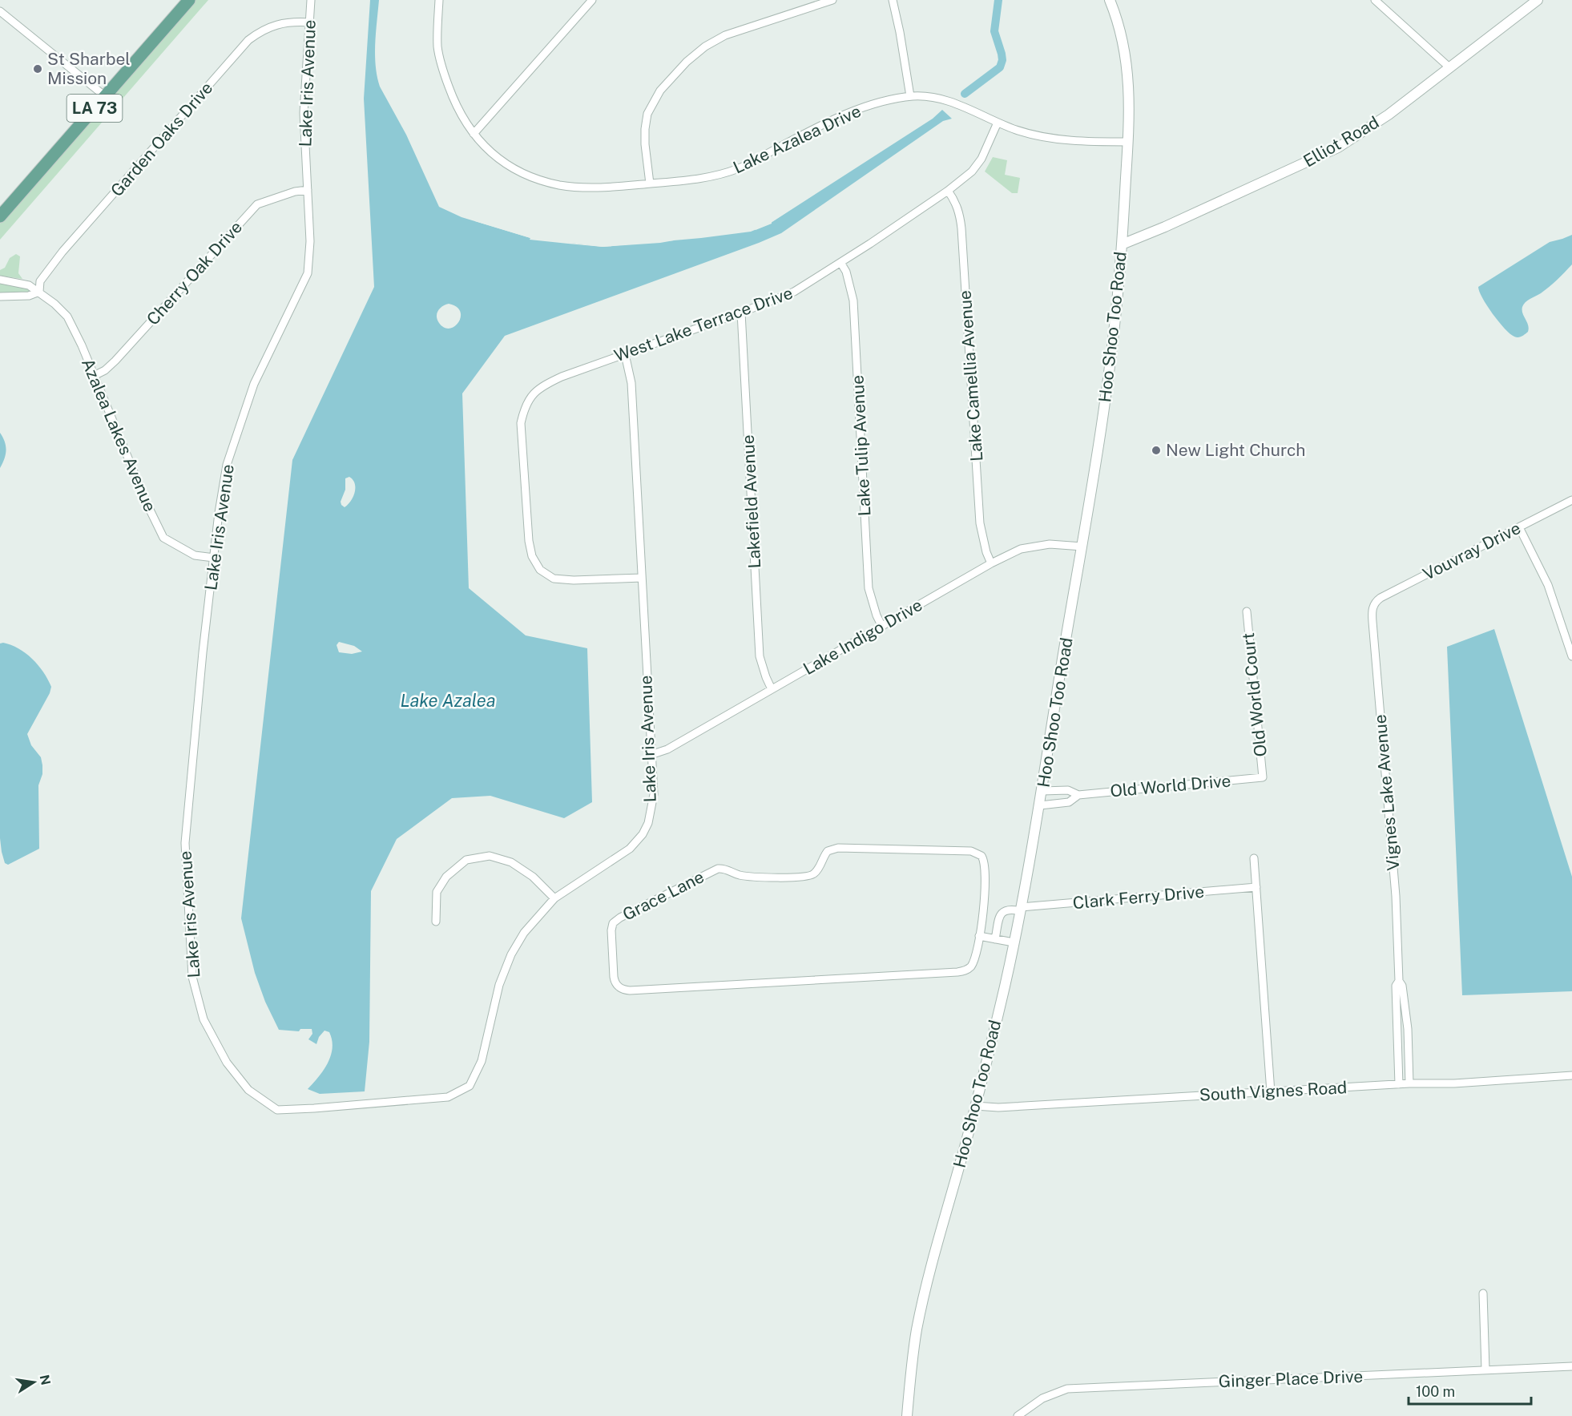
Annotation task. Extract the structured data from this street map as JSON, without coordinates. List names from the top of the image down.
{
  "streets": {
    "main road": ["LA 73"],
    "street": [
      "Lake Iris Avenue",
      "Garden Oaks Drive",
      "Lake Azalea Drive",
      "Elliot Road",
      "Cherry Oak Drive",
      "West Lake Terrace Drive",
      "Hoo Shoo Too Road",
      "Lake Camellia Avenue",
      "Azalea Lakes Avenue",
      "Lake Tulip Avenue",
      "Lakefield Avenue",
      "Vouvray Drive",
      "Lake Indigo Drive",
      "Old World Court",
      "Old World Drive",
      "Vignes Lake Avenue",
      "Grace Lane",
      "Clark Ferry Drive",
      "South Vignes Road",
      "Ginger Place Drive"
    ]
  },
  "crossings": [
    ["Lake Iris Avenue", "Garden Oaks Drive"],
    ["Lake Iris Avenue", "Cherry Oak Drive"],
    ["Lake Iris Avenue", "West Lake Terrace Drive"],
    ["Lake Iris Avenue", "Azalea Lakes Avenue"],
    ["Lake Iris Avenue", "Lake Indigo Drive"],
    ["Garden Oaks Drive", "Azalea Lakes Avenue"],
    ["Lake Azalea Drive", "West Lake Terrace Drive"],
    ["Lake Azalea Drive", "Hoo Shoo Too Road"],
    ["Elliot Road", "Hoo Shoo Too Road"],
    ["Cherry Oak Drive", "Azalea Lakes Avenue"],
    ["West Lake Terrace Drive", "Lake Camellia Avenue"],
    ["West Lake Terrace Drive", "Lake Tulip Avenue"],
    ["West Lake Terrace Drive", "Lakefield Avenue"],
    ["Hoo Shoo Too Road", "Lake Indigo Drive"],
    ["Hoo Shoo Too Road", "Old World Drive"],
    ["Hoo Shoo Too Road", "Clark Ferry Drive"],
    ["Hoo Shoo Too Road", "South Vignes Road"],
    ["Lake Camellia Avenue", "Lake Indigo Drive"],
    ["Lake Tulip Avenue", "Lake Indigo Drive"],
    ["Lakefield Avenue", "Lake Indigo Drive"],
    ["Vouvray Drive", "Vignes Lake Avenue"],
    ["Old World Court", "Old World Drive"],
    ["Vignes Lake Avenue", "South Vignes Road"]
  ],
  "water": ["Lake Azalea"],
  "places": ["St Sharbel Mission", "New Light Church"],
  "scale_bar": "100 m",
  "north": "right"
}
